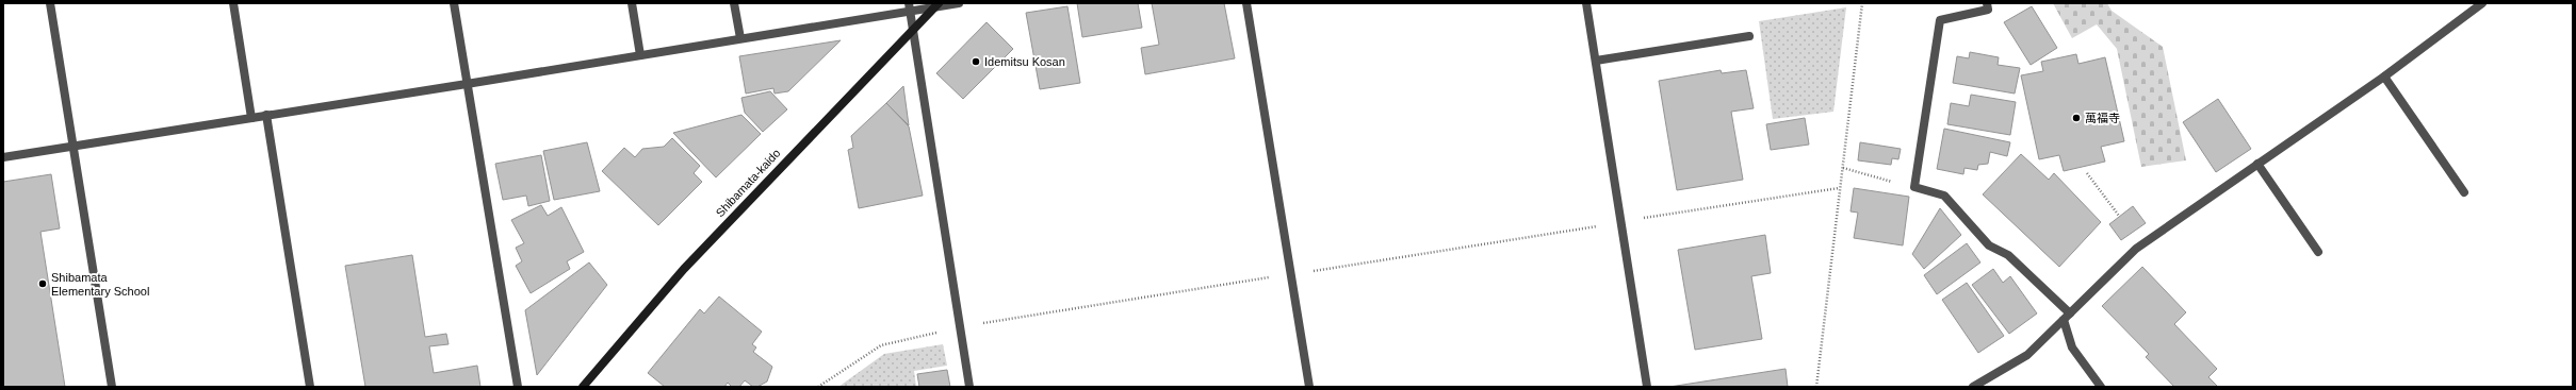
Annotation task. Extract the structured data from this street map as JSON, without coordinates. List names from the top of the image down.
{
  "streets": {
    "main road": ["Shibamata-kaido"]
  },
  "places": ["Idemitsu Kosan", "萬福寺", "Shibamata Elementary School"]
}
